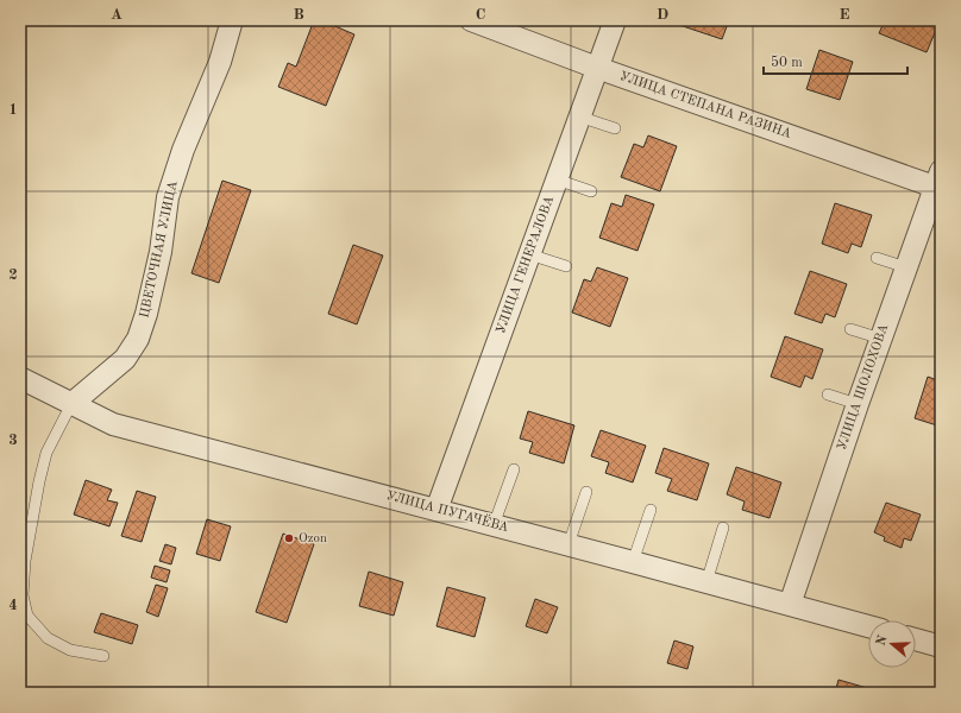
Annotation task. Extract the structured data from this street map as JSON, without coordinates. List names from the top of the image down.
{
  "streets": {
    "street": [
      "УЛИЦА СТЕПАНА РАЗИНА",
      "ЦВЕТОЧНАЯ УЛИЦА",
      "УЛИЦА ГЕНЕРАЛОВА",
      "УЛИЦА ШОЛОХОВА",
      "УЛИЦА ПУГАЧЁВА"
    ]
  },
  "crossings": [
    ["УЛИЦА СТЕПАНА РАЗИНА", "УЛИЦА ГЕНЕРАЛОВА"],
    ["УЛИЦА СТЕПАНА РАЗИНА", "УЛИЦА ШОЛОХОВА"],
    ["ЦВЕТОЧНАЯ УЛИЦА", "УЛИЦА ПУГАЧЁВА"],
    ["УЛИЦА ГЕНЕРАЛОВА", "УЛИЦА ПУГАЧЁВА"],
    ["УЛИЦА ШОЛОХОВА", "УЛИЦА ПУГАЧЁВА"]
  ],
  "places": ["Ozon"],
  "scale_bar": "50 m",
  "north": "left",
  "grid": {
    "columns": [
      "A",
      "B",
      "C",
      "D",
      "E"
    ],
    "rows": [
      "1",
      "2",
      "3",
      "4"
    ]
  }
}
